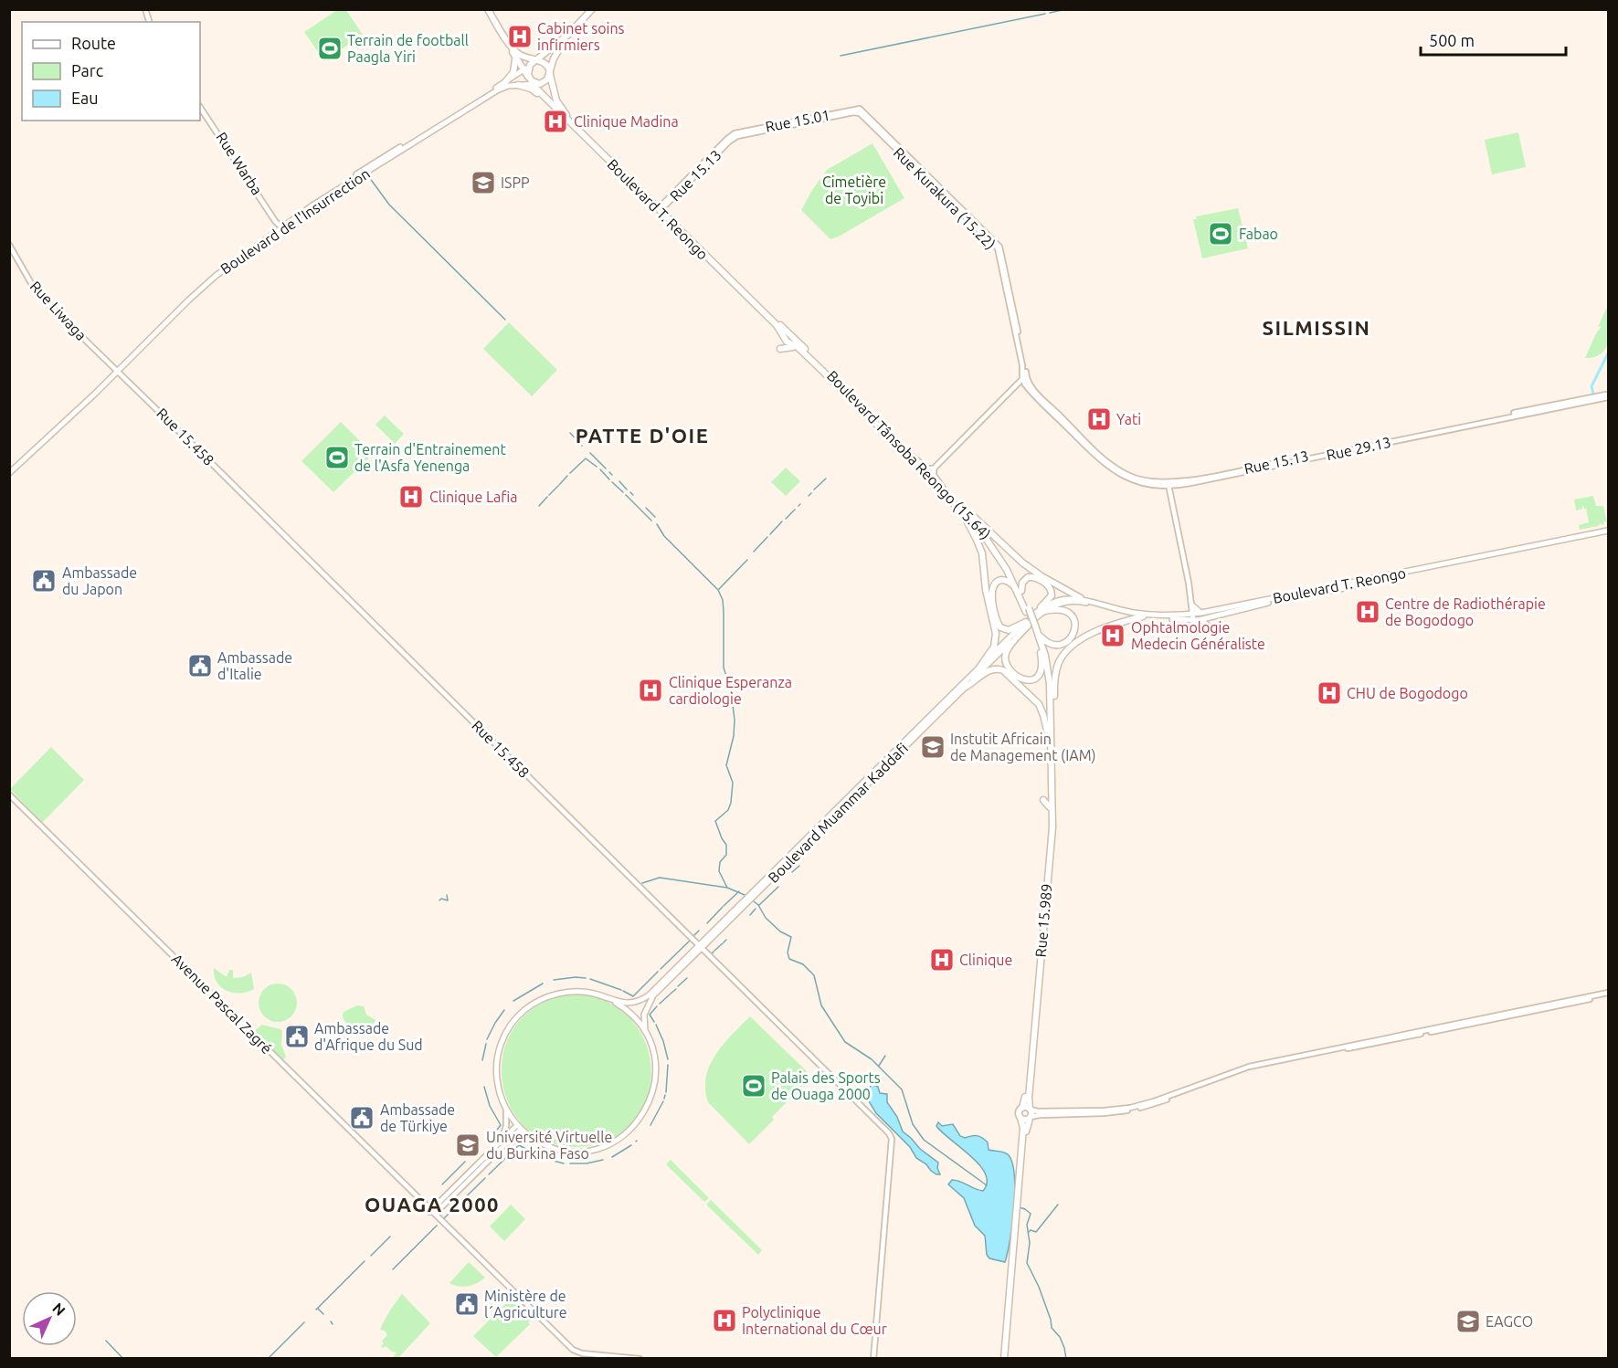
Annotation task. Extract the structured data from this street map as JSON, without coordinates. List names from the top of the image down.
{
  "streets": {
    "highway": ["Boulevard T. Reongo", "Boulevard Tânsoba Reongo (15.64)", "Rue 15.989"],
    "main road": [
      "Rue 15.01",
      "Rue Warba",
      "Rue 15.13",
      "Rue Kurakura (15.22)",
      "Boulevard de l'Insurrection",
      "Rue Liwaga",
      "Rue 15.458",
      "Boulevard Muammar Kaddafi",
      "Avenue Pascal Zagré"
    ]
  },
  "crossings": [
    ["Rue 15.01", "Rue 15.13"],
    ["Rue 15.01", "Rue Kurakura (15.22)"],
    ["Rue Warba", "Boulevard de l'Insurrection"],
    ["Rue 15.13", "Rue Kurakura (15.22)"],
    ["Rue 15.13", "Boulevard T. Reongo"],
    ["Rue 15.13", "Boulevard Tânsoba Reongo (15.64)"],
    ["Boulevard T. Reongo", "Boulevard de l'Insurrection"],
    ["Boulevard T. Reongo", "Boulevard Tânsoba Reongo (15.64)"],
    ["Boulevard T. Reongo", "Boulevard Muammar Kaddafi"],
    ["Boulevard de l'Insurrection", "Rue Liwaga"],
    ["Boulevard de l'Insurrection", "Rue 15.458"],
    ["Boulevard de l'Insurrection", "Boulevard Tânsoba Reongo (15.64)"],
    ["Rue Liwaga", "Rue 15.458"],
    ["Rue 15.458", "Boulevard Muammar Kaddafi"]
  ],
  "districts": ["SILMISSIN", "PATTE D'OIE", "OUAGA 2000"],
  "parks": ["Cimetière de Toyibi"],
  "places": {
    "hospital": [
      "Cabinet soins infirmiers",
      "Clinique Madina",
      "Yati",
      "Clinique Lafia",
      "Centre de Radiothérapie de Bogodogo",
      "Ophtalmologie Medecin Généraliste",
      "Clinique Esperanza cardiologie",
      "CHU de Bogodogo",
      "Clinique",
      "Polyclinique International du Cœur"
    ],
    "sports": [
      "Terrain de football Paagla Yiri",
      "Fabao",
      "Terrain d'Entrainement de l'Asfa Yenenga",
      "Palais des Sports de Ouaga 2000"
    ],
    "school or university": [
      "ISPP",
      "Instutit Africain de Management (IAM)",
      "Université Virtuelle du Burkina Faso",
      "EAGCO"
    ],
    "public building": [
      "Ambassade du Japon",
      "Ambassade d'Italie",
      "Ambassade d'Afrique du Sud",
      "Ambassade de Türkiye",
      "Ministère de l´Agriculture"
    ]
  },
  "legend": ["Route", "Parc", "Eau"],
  "scale_bar": "500 m",
  "north": "top right"
}
